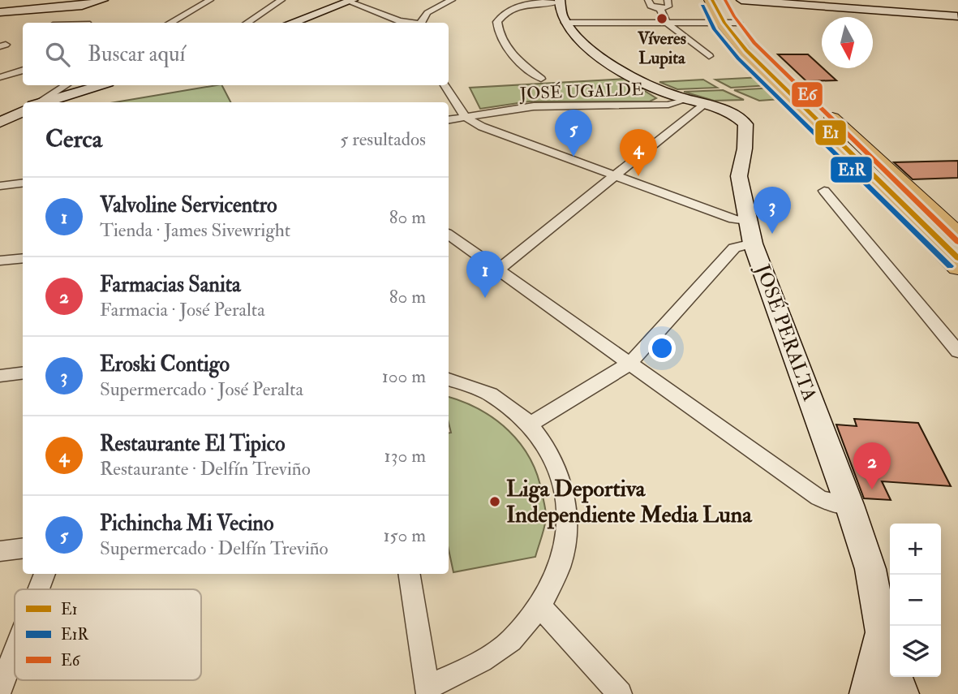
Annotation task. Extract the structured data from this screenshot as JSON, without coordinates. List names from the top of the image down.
{
  "streets": {
    "main road": ["JOSÉ PERALTA"],
    "street": ["JOSÉ UGALDE"]
  },
  "crossings": [
    ["JOSÉ UGALDE", "JOSÉ PERALTA"]
  ],
  "places": ["Víveres Lupita", "Liga Deportiva Independiente Media Luna"],
  "lines": ["transit line E1", "transit line E6", "transit line E1R"],
  "legend": ["E1", "E1R", "E6"],
  "north": "bottom",
  "page": {
    "search": "Buscar aquí",
    "heading": ["Cerca", "5 resultados"],
    "pins": [
      "5",
      "4",
      "3",
      "1",
      "2"
    ],
    "list": [
      {
        "mark": "1",
        "name": "Valvoline Servicentro",
        "note": "Tienda · James Sivewright",
        "value": "80 m"
      },
      {
        "mark": "2",
        "name": "Farmacias Sanita",
        "note": "Farmacia · José Peralta",
        "value": "80 m"
      },
      {
        "mark": "3",
        "name": "Eroski Contigo",
        "note": "Supermercado · José Peralta",
        "value": "100 m"
      },
      {
        "mark": "4",
        "name": "Restaurante El Tipico",
        "note": "Restaurante · Delfín Treviño",
        "value": "130 m"
      },
      {
        "mark": "5",
        "name": "Pichincha Mi Vecino",
        "note": "Supermercado · Delfín Treviño",
        "value": "150 m"
      }
    ],
    "map_buttons": ["+", "−"]
  }
}
